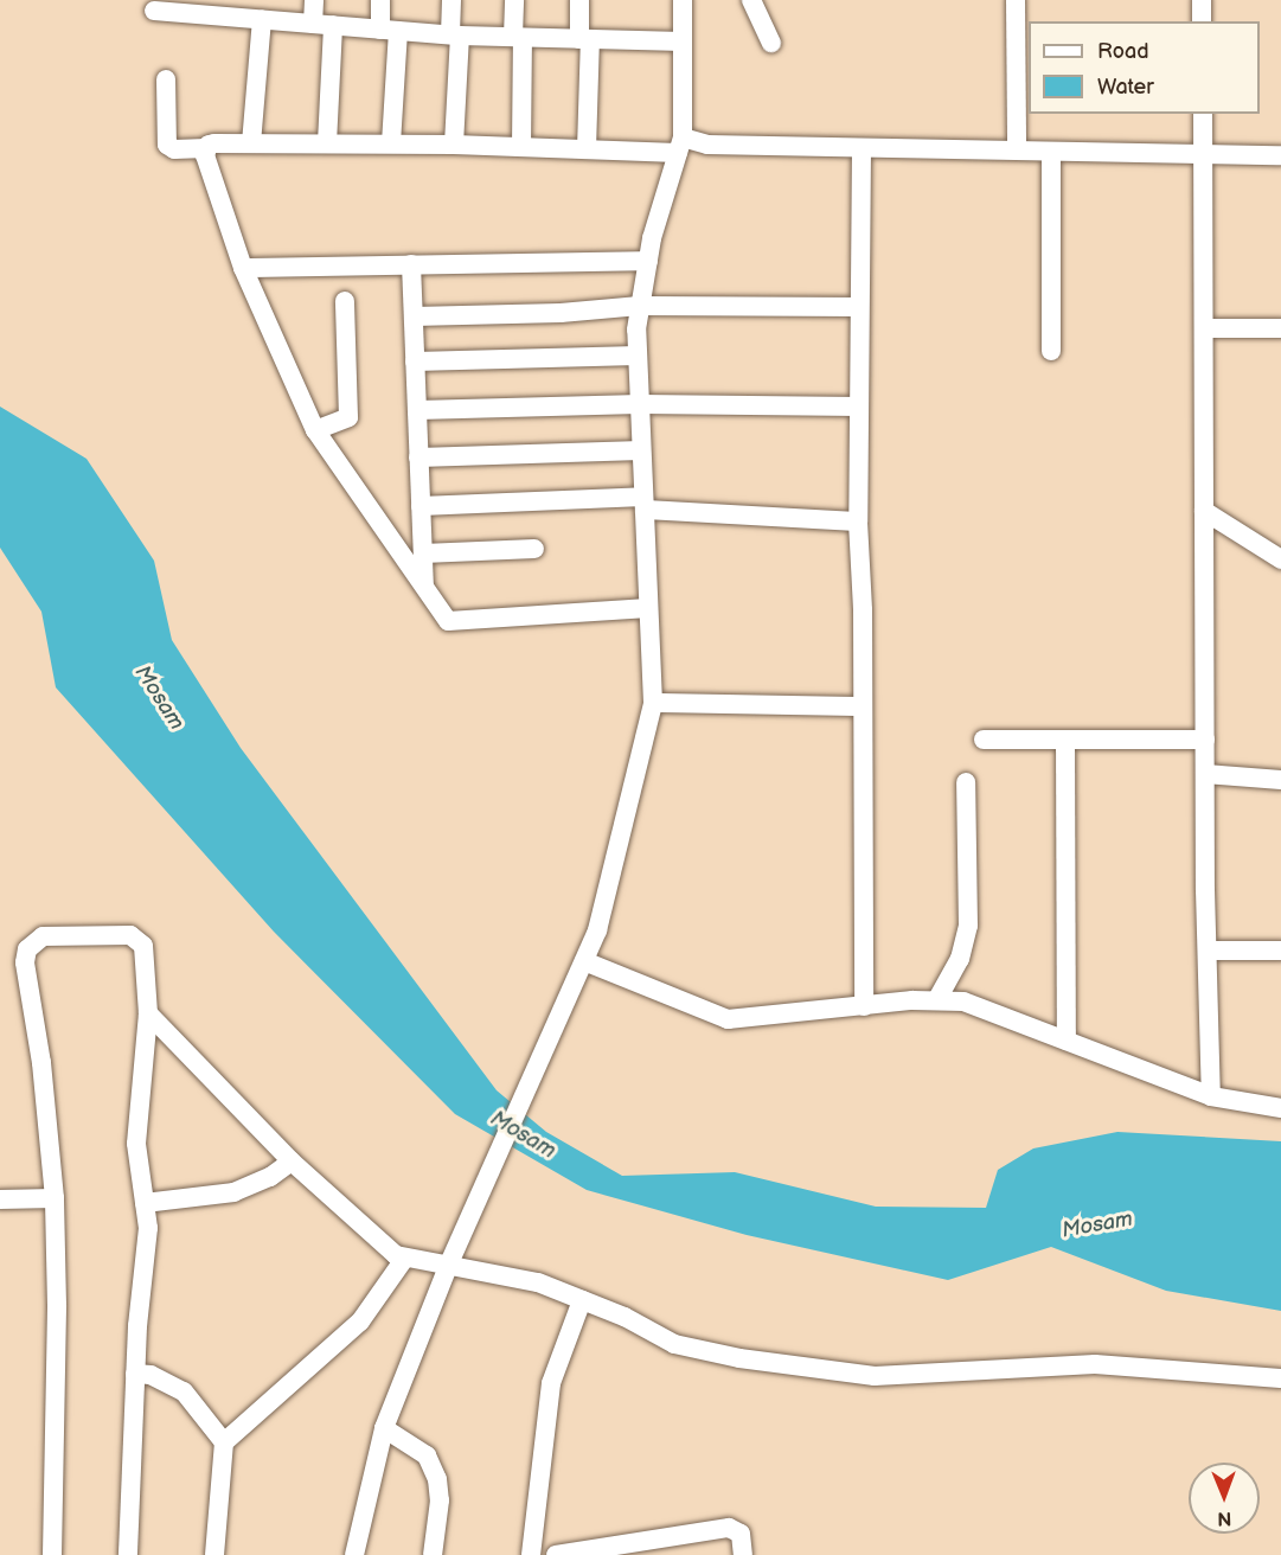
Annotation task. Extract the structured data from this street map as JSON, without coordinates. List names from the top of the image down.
{
  "water": ["Mosam"],
  "legend": ["Road", "Water"],
  "north": "bottom"
}
